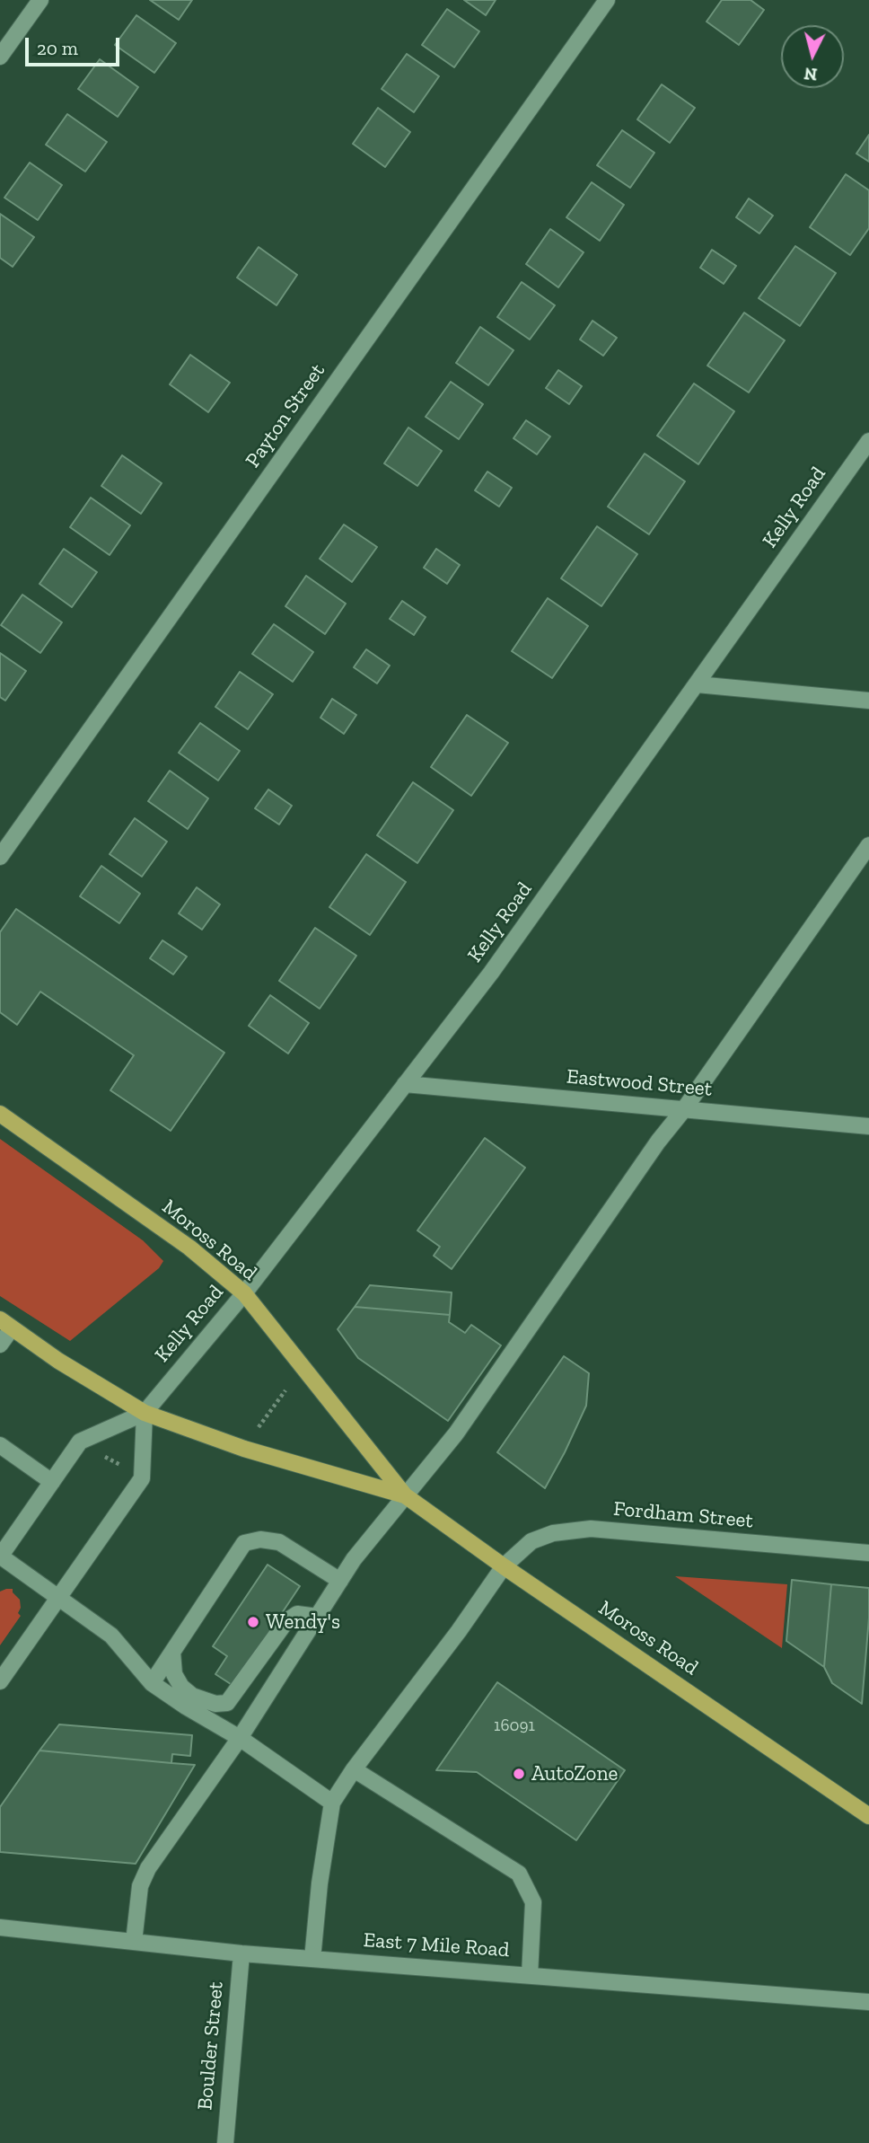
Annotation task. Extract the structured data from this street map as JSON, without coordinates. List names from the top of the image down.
{
  "streets": {
    "main road": ["Moross Road"],
    "street": [
      "Payton Street",
      "Kelly Road",
      "Eastwood Street",
      "Fordham Street",
      "East 7 Mile Road",
      "Boulder Street"
    ]
  },
  "crossings": [
    ["Kelly Road", "Eastwood Street"],
    ["Kelly Road", "Moross Road"],
    ["Moross Road", "Fordham Street"],
    ["East 7 Mile Road", "Boulder Street"]
  ],
  "places": ["Wendy's", "AutoZone"],
  "house_numbers": ["16091"],
  "scale_bar": "20 m",
  "north": "bottom"
}
